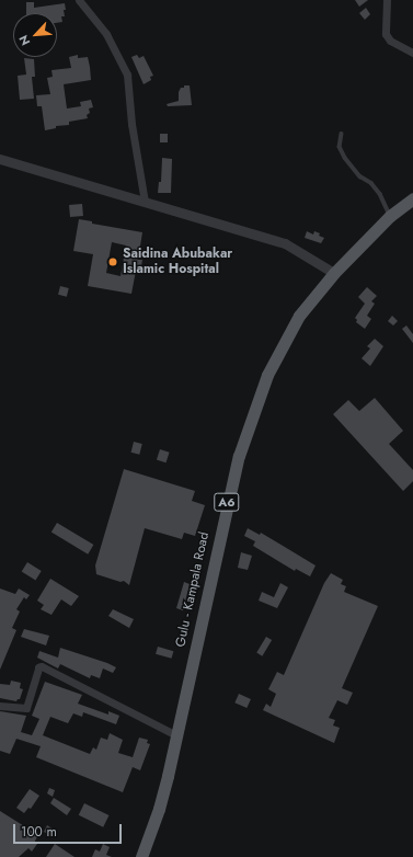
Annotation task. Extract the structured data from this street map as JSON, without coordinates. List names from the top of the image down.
{
  "streets": {
    "main road": ["A6", "Gulu - Kampala Road"]
  },
  "places": ["Saidina Abubakar Islamic Hospital"],
  "scale_bar": "100 m",
  "north": "bottom left"
}
